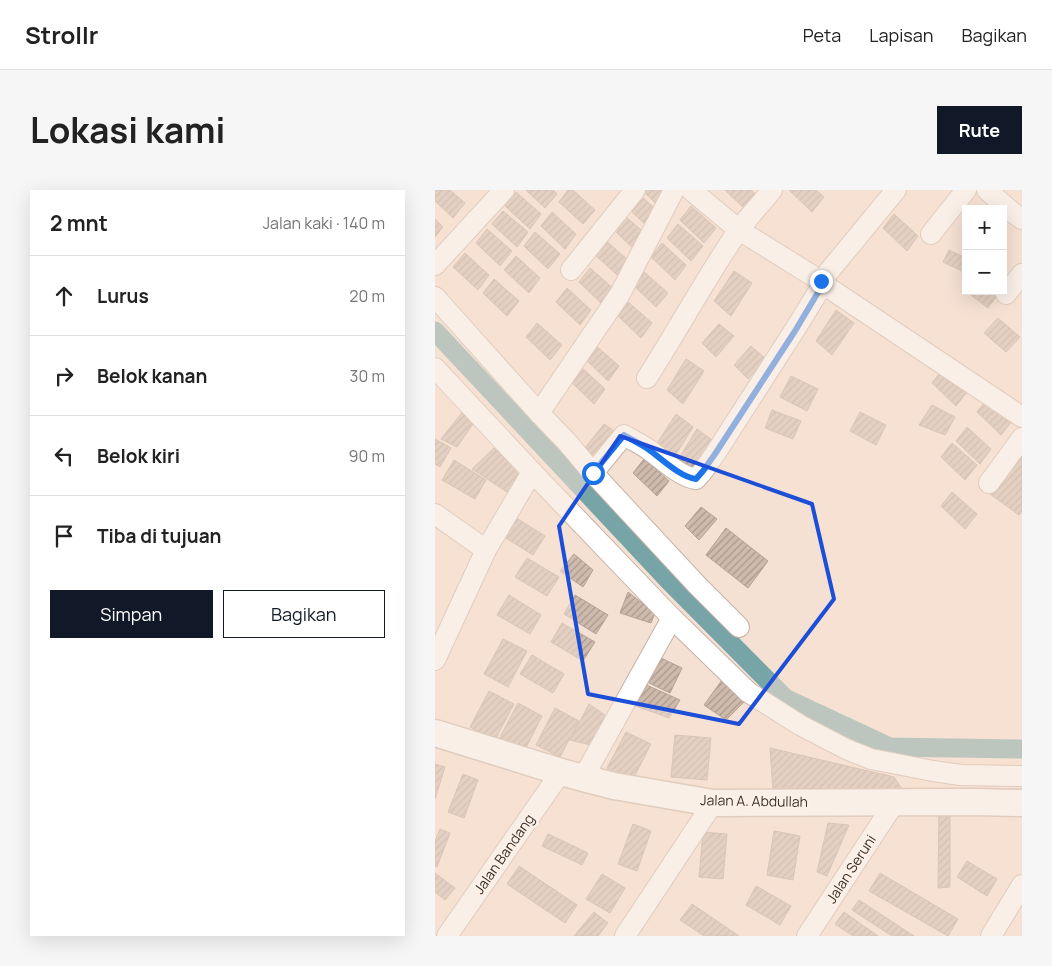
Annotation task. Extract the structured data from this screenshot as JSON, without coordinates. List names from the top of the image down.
{
  "streets": {
    "street": ["Jalan A. Abdullah", "Jalan Bandang", "Jalan Seruni"]
  },
  "crossings": [
    ["Jalan A. Abdullah", "Jalan Bandang"],
    ["Jalan A. Abdullah", "Jalan Seruni"]
  ],
  "page": {
    "header": "Strollr",
    "nav": ["Peta", "Lapisan", "Bagikan"],
    "title": "Lokasi kami",
    "buttons": [
      "Rute",
      ["Simpan", "Bagikan"]
    ],
    "heading": ["2 mnt", "Jalan kaki · 140 m"],
    "map_buttons": ["+", "−"],
    "list": [
      ["Lurus", "20 m"],
      ["Belok kanan", "30 m"],
      ["Belok kiri", "90 m"],
      "Tiba di tujuan"
    ]
  }
}
